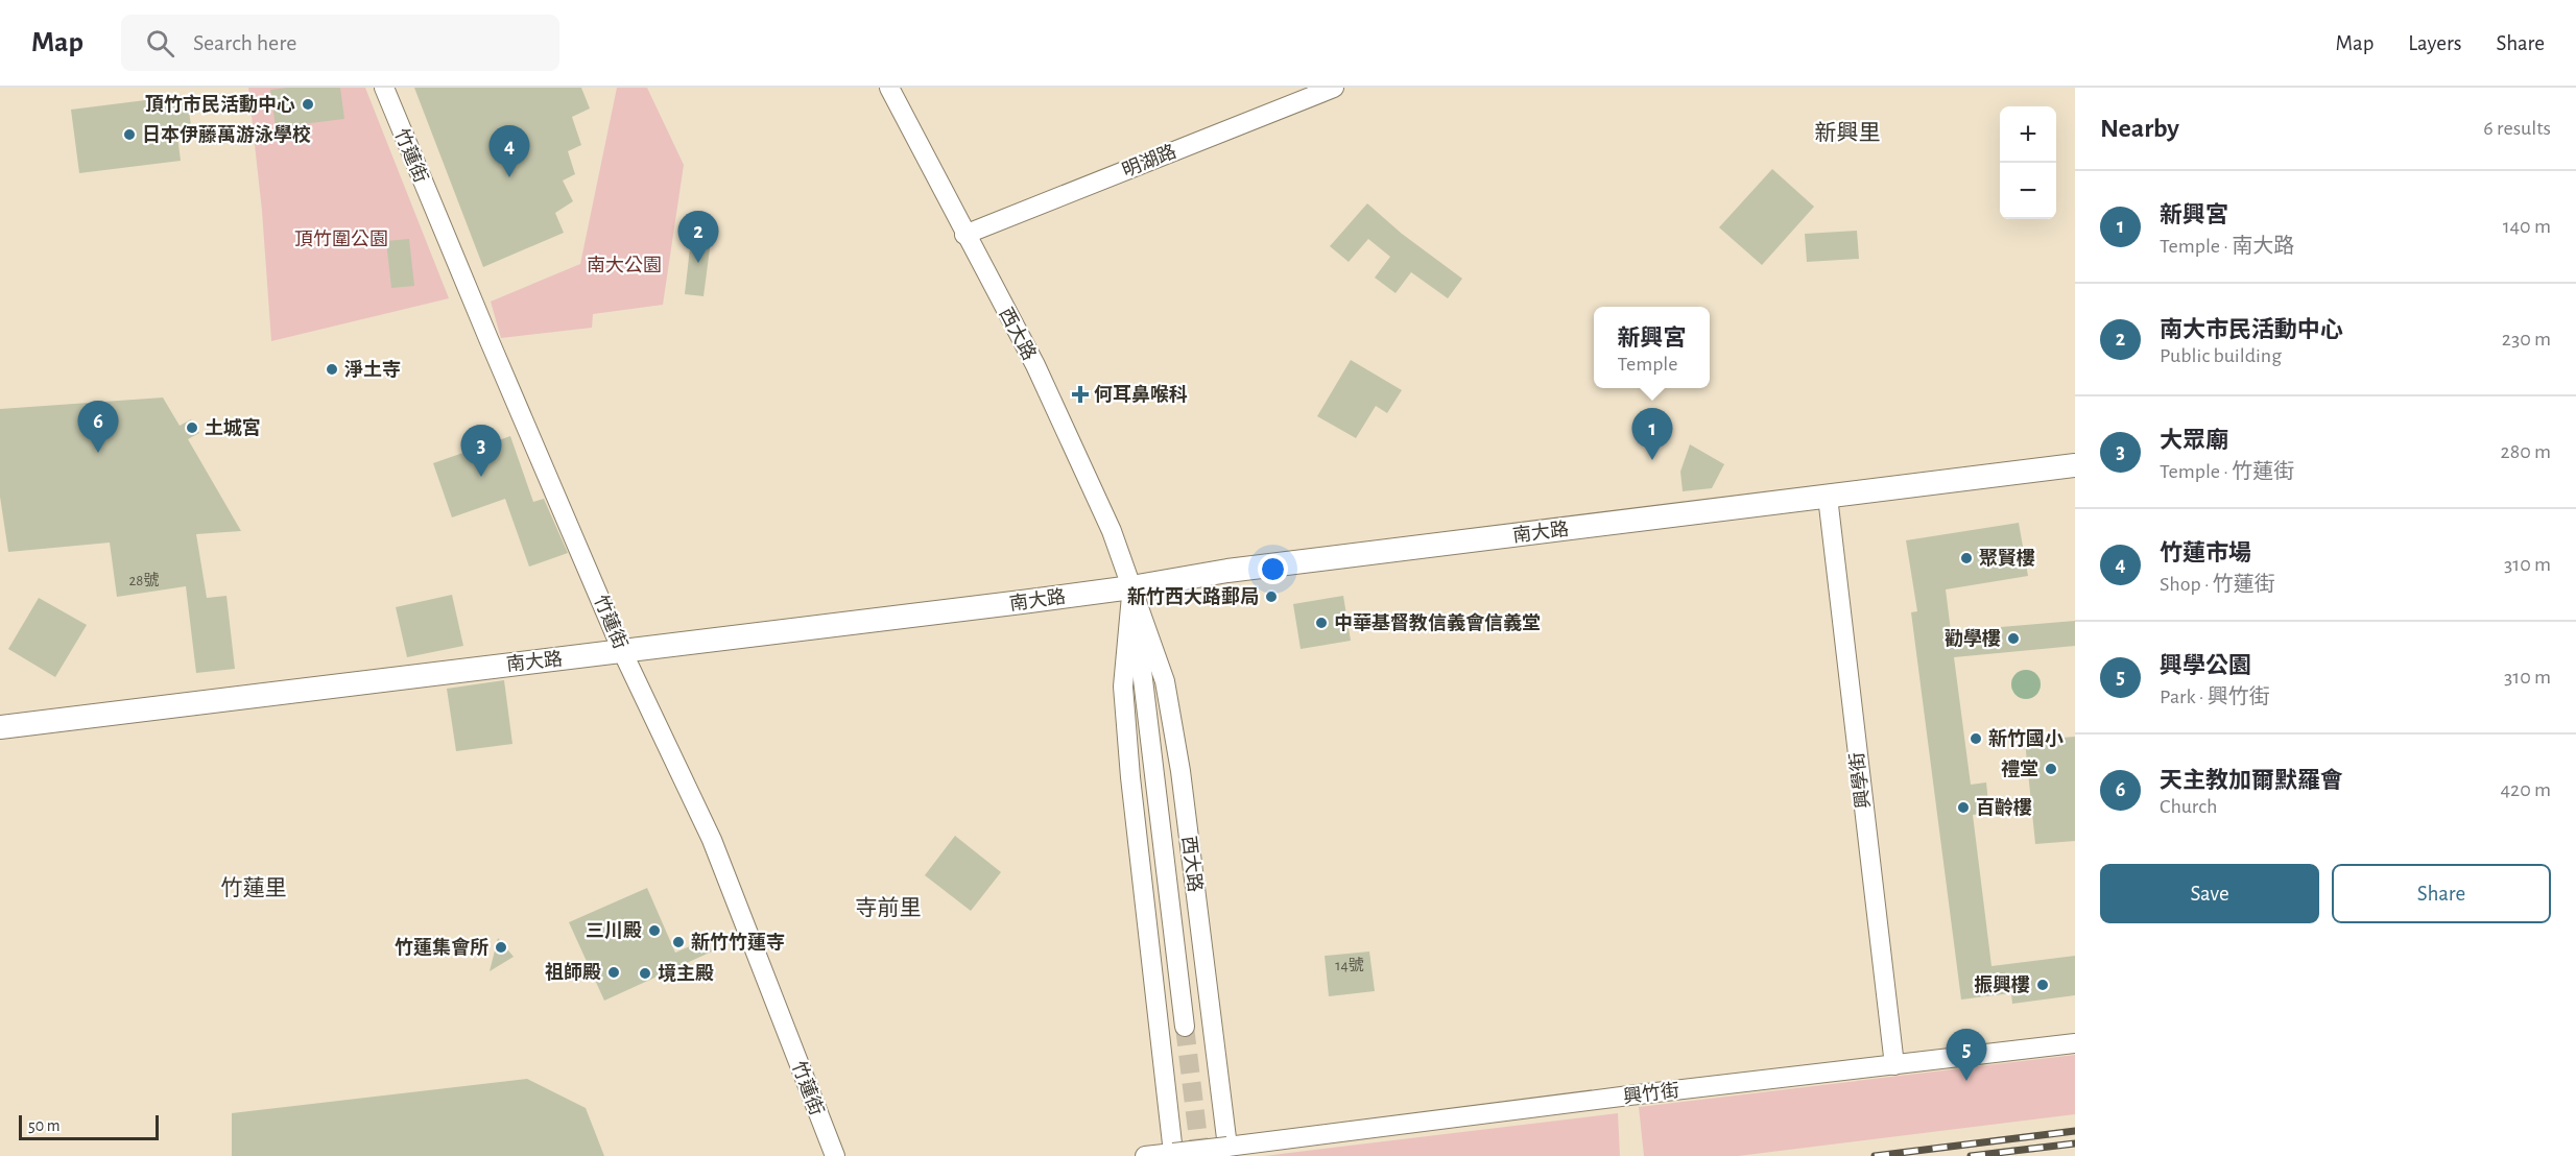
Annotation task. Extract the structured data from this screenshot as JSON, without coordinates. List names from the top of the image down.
{
  "streets": {
    "main road": ["南大路"],
    "street": [
      "竹蓮街",
      "明湖路",
      "西大路",
      "興學街",
      "興竹街"
    ]
  },
  "crossings": [
    ["竹蓮街", "南大路"],
    ["明湖路", "西大路"],
    ["西大路", "南大路"],
    ["西大路", "興竹街"],
    ["南大路", "興學街"],
    ["興學街", "興竹街"]
  ],
  "districts": ["新興里", "竹蓮里", "寺前里"],
  "parks": ["頂竹圍公園", "南大公園"],
  "places": {
    "other": [
      "頂竹市民活動中心",
      "日本伊藤萬游泳學校",
      "淨土寺",
      "土城宮",
      "聚賢樓",
      "新竹西大路郵局",
      "中華基督教信義會信義堂",
      "勸學樓",
      "新竹國小",
      "禮堂",
      "百齡樓",
      "三川殿",
      "新竹竹蓮寺",
      "竹蓮集會所",
      "祖師殿",
      "境主殿",
      "振興樓"
    ],
    "health": ["何耳鼻喉科"]
  },
  "house_numbers": ["28號", "14號"],
  "scale_bar": "50 m",
  "page": {
    "header": "Map",
    "search": "Search here",
    "nav": ["Map", "Layers", "Share"],
    "heading": ["Nearby", "6 results"],
    "map_buttons": ["+", "−"],
    "pins": [
      "4",
      "2",
      "6",
      "1",
      "3",
      "5"
    ],
    "list": [
      {
        "mark": "1",
        "name": "新興宮",
        "note": "Temple · 南大路",
        "value": "140 m"
      },
      {
        "mark": "2",
        "name": "南大市民活動中心",
        "note": "Public building",
        "value": "230 m"
      },
      {
        "mark": "3",
        "name": "大眾廟",
        "note": "Temple · 竹蓮街",
        "value": "280 m"
      },
      {
        "mark": "4",
        "name": "竹蓮市場",
        "note": "Shop · 竹蓮街",
        "value": "310 m"
      },
      {
        "mark": "5",
        "name": "興學公園",
        "note": "Park · 興竹街",
        "value": "310 m"
      },
      {
        "mark": "6",
        "name": "天主教加爾默羅會",
        "note": "Church",
        "value": "420 m"
      }
    ],
    "popup": ["新興宮", "Temple"],
    "buttons": ["Save", "Share"],
    "scale": "50 m"
  }
}
